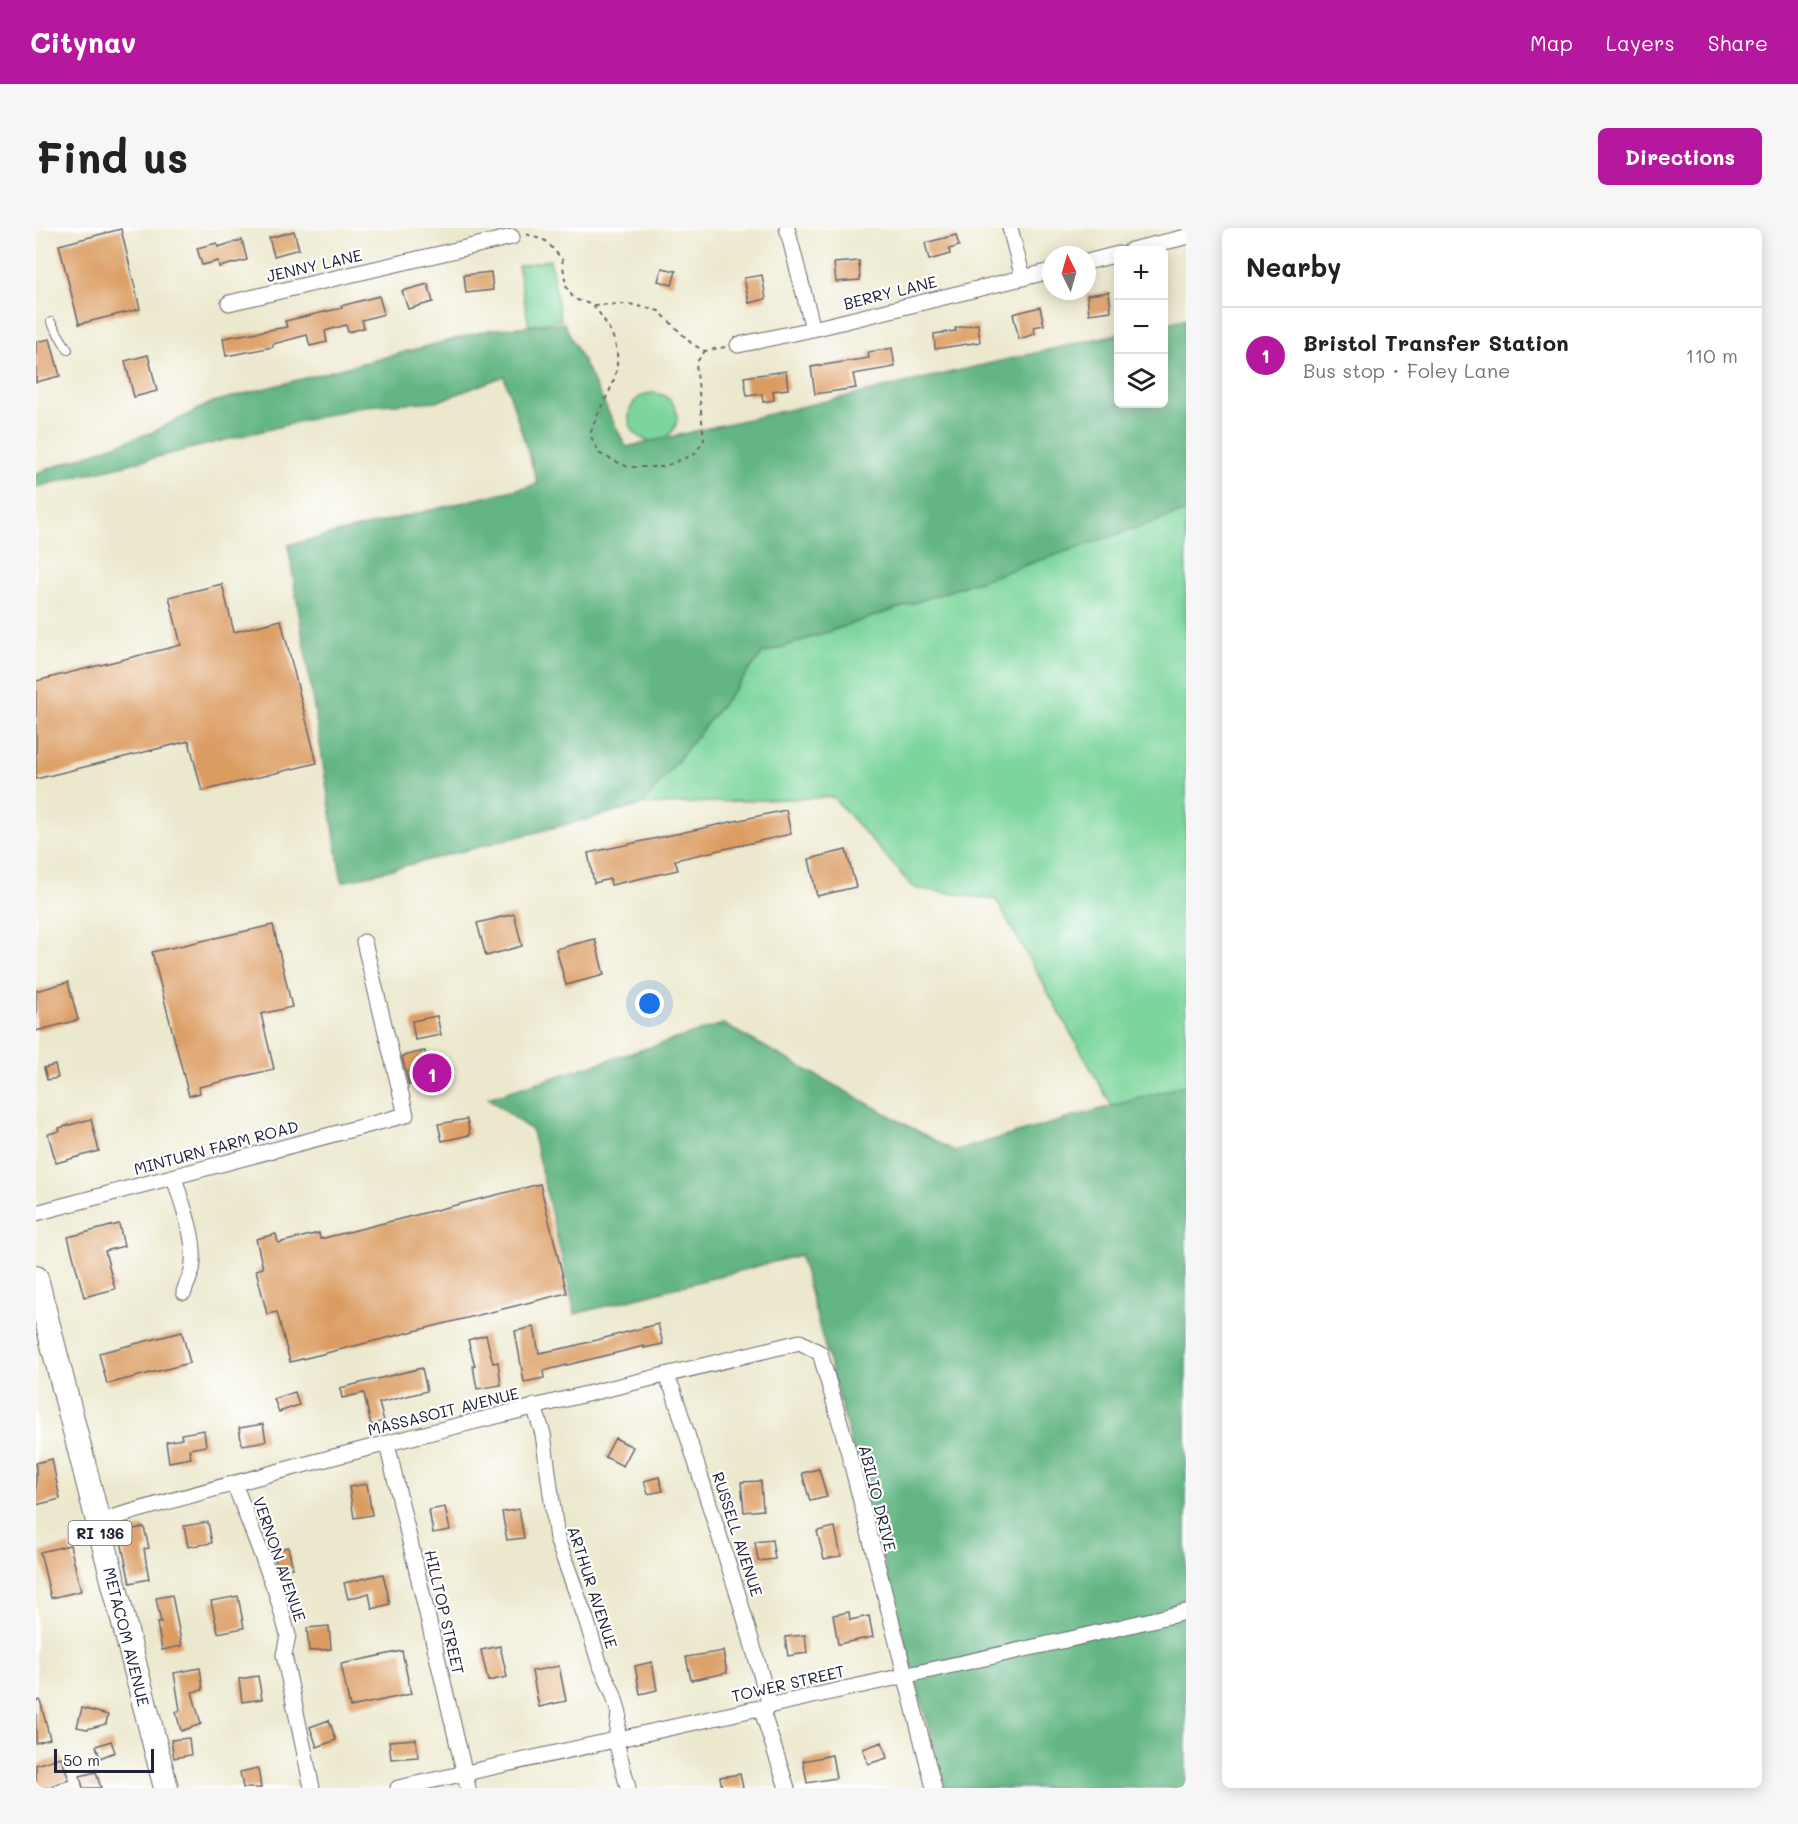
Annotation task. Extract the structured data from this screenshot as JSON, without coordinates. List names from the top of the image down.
{
  "streets": {
    "main road": ["RI 136", "METACOM AVENUE"],
    "street": [
      "JENNY LANE",
      "BERRY LANE",
      "MINTURN FARM ROAD",
      "MASSASOIT AVENUE",
      "ABILIO DRIVE",
      "RUSSELL AVENUE",
      "VERNON AVENUE",
      "ARTHUR AVENUE",
      "HILLTOP STREET",
      "TOWER STREET"
    ]
  },
  "crossings": [
    ["MASSASOIT AVENUE", "ABILIO DRIVE"],
    ["MASSASOIT AVENUE", "RUSSELL AVENUE"],
    ["MASSASOIT AVENUE", "VERNON AVENUE"],
    ["MASSASOIT AVENUE", "ARTHUR AVENUE"],
    ["MASSASOIT AVENUE", "HILLTOP STREET"],
    ["MASSASOIT AVENUE", "METACOM AVENUE"],
    ["ABILIO DRIVE", "TOWER STREET"],
    ["RUSSELL AVENUE", "TOWER STREET"],
    ["ARTHUR AVENUE", "TOWER STREET"],
    ["HILLTOP STREET", "TOWER STREET"]
  ],
  "scale_bar": "50 m",
  "north": "top",
  "page": {
    "header": "Citynav",
    "nav": ["Map", "Layers", "Share"],
    "buttons": "Directions",
    "title": "Find us",
    "heading": "Nearby",
    "map_buttons": ["+", "−"],
    "list": [
      {
        "mark": "1",
        "name": "Bristol Transfer Station",
        "note": "Bus stop · Foley Lane",
        "value": "110 m"
      }
    ],
    "pins": "1",
    "scale": "50 m"
  }
}
